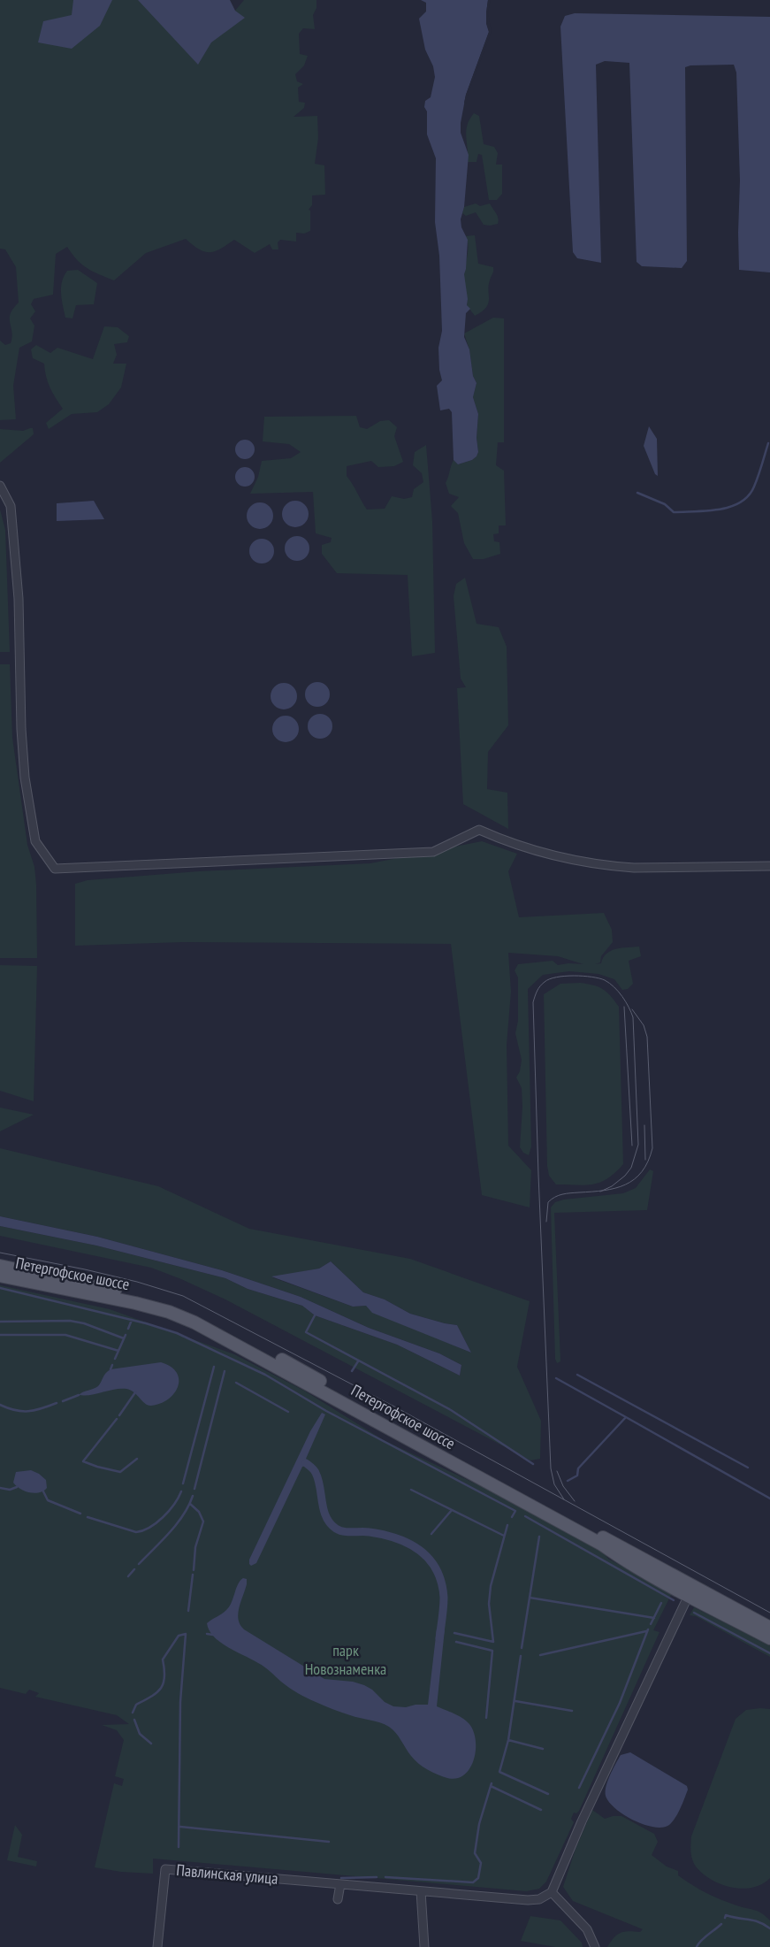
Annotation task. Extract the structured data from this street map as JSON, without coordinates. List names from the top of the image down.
{
  "streets": {
    "main road": ["Петергофское шоссе"],
    "street": ["Павлинская улица"]
  },
  "parks": ["парк Новознаменка"]
}
